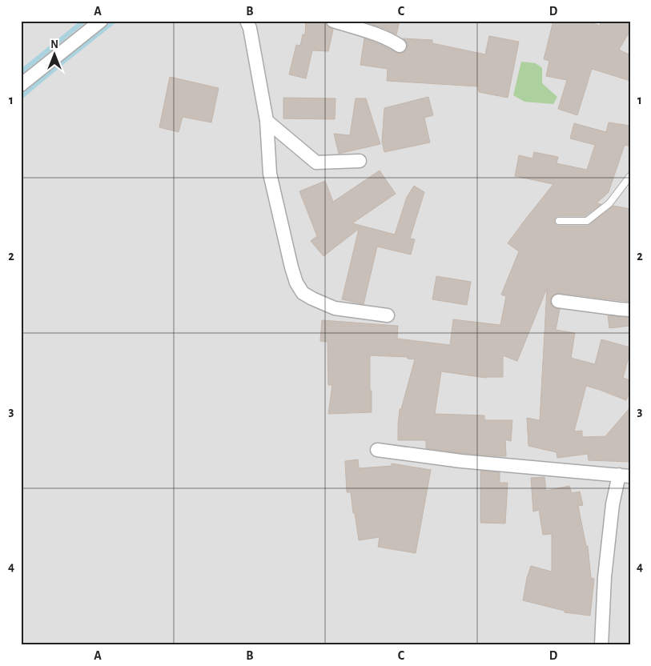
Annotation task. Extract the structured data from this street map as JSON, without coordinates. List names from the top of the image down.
{
  "north": "top",
  "grid": {
    "columns": [
      "A",
      "B",
      "C",
      "D"
    ],
    "rows": [
      "1",
      "2",
      "3",
      "4"
    ]
  }
}
